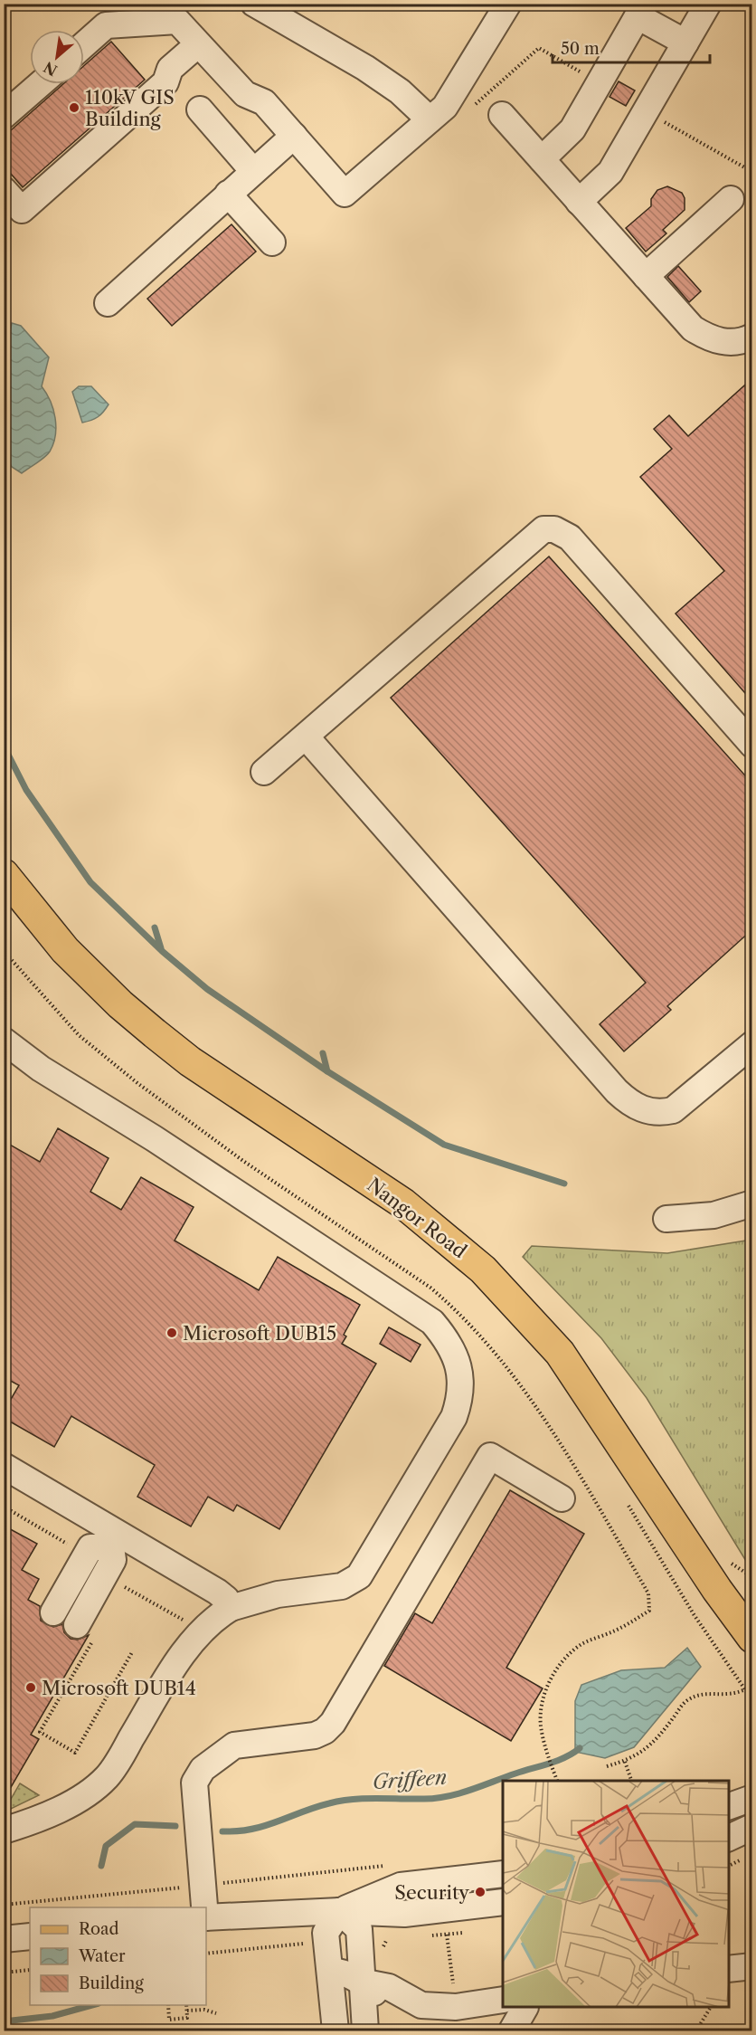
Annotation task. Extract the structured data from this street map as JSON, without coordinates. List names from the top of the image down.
{
  "streets": {
    "main road": ["Nangor Road"]
  },
  "water": ["Griffeen"],
  "places": [
    "110kV GIS Building",
    "Microsoft DUB15",
    "Microsoft DUB14",
    "Security"
  ],
  "legend": ["Road", "Water", "Building"],
  "scale_bar": "50 m",
  "north": "bottom left"
}
